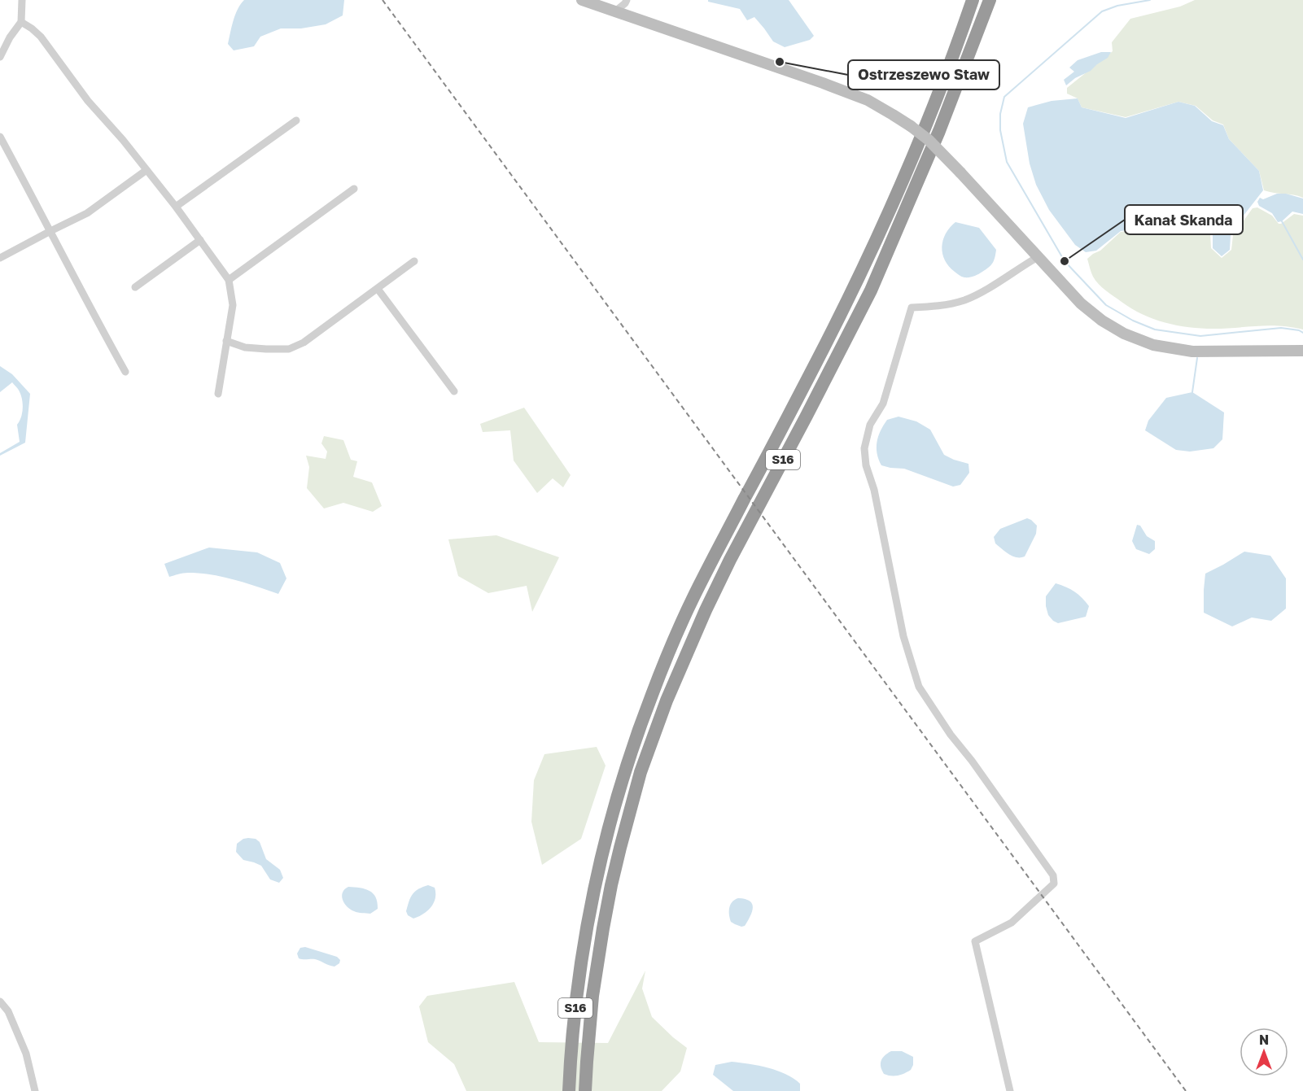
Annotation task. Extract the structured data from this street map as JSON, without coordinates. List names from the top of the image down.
{
  "streets": {
    "highway": ["S16"]
  },
  "places": ["Ostrzeszewo Staw", "Kanał Skanda"],
  "north": "top"
}
